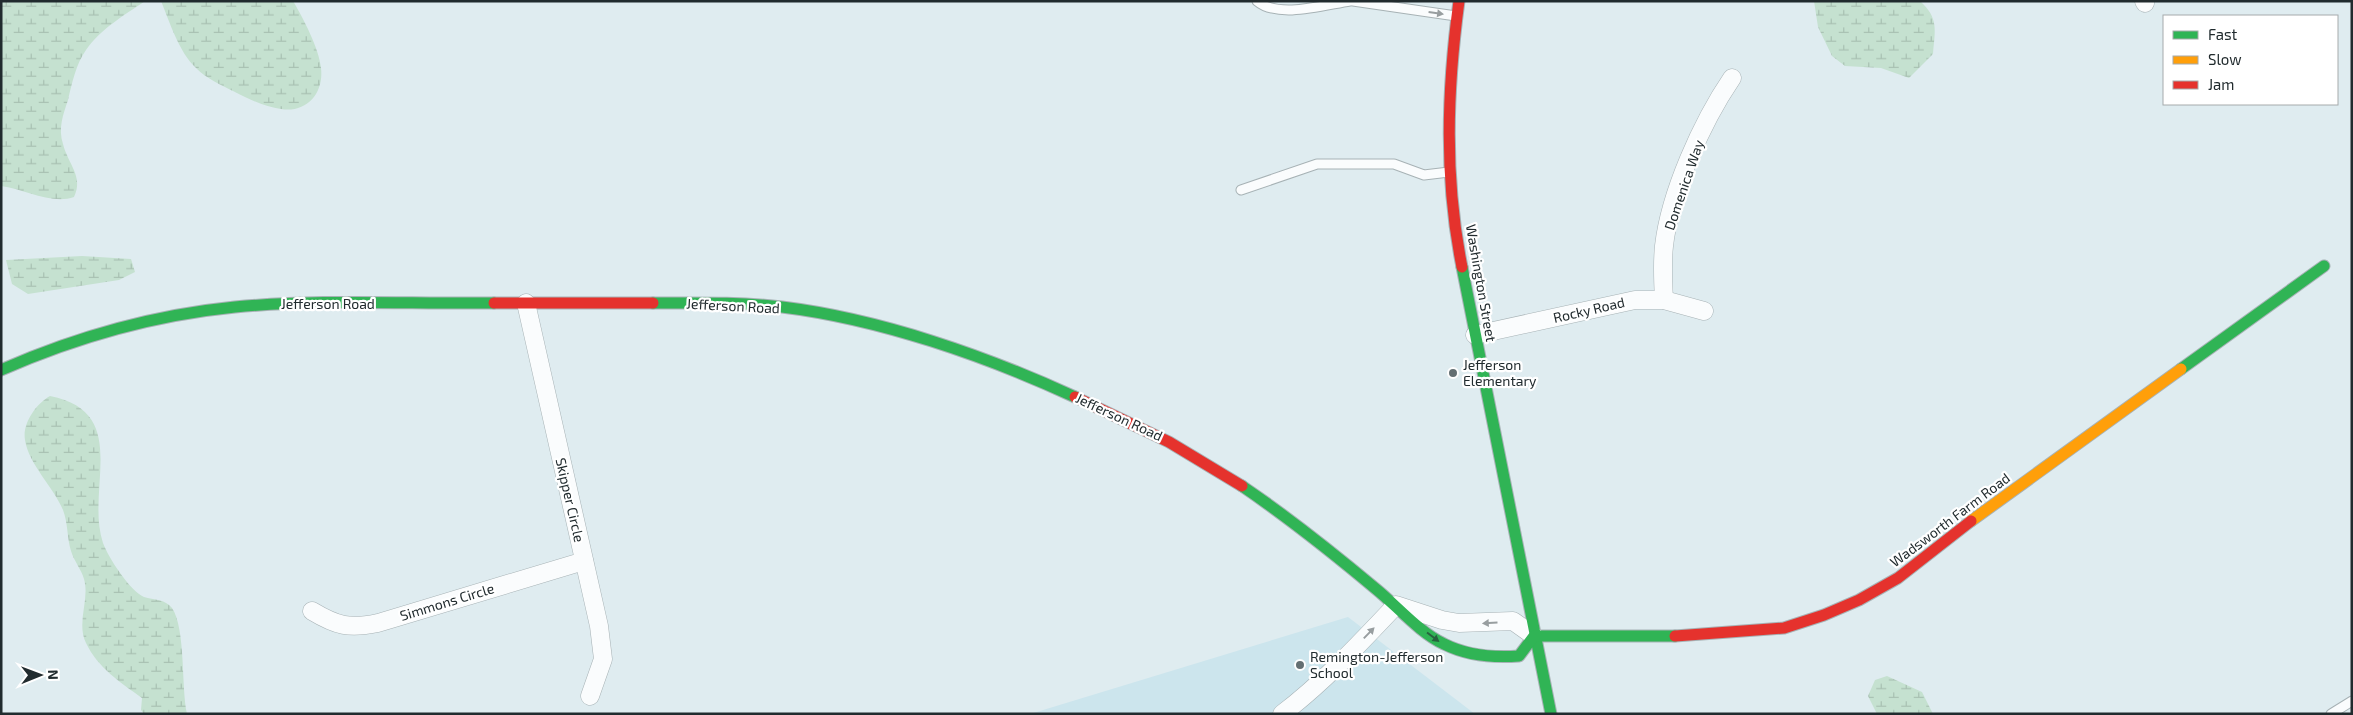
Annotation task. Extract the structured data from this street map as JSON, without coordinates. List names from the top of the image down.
{
  "streets": {
    "street": [
      "Domenica Way",
      "Washington Street",
      "Jefferson Road",
      "Rocky Road",
      "Skipper Circle",
      "Wadsworth Farm Road",
      "Simmons Circle"
    ]
  },
  "crossings": [
    ["Domenica Way", "Rocky Road"],
    ["Washington Street", "Jefferson Road"],
    ["Washington Street", "Rocky Road"],
    ["Washington Street", "Wadsworth Farm Road"],
    ["Jefferson Road", "Skipper Circle"],
    ["Jefferson Road", "Wadsworth Farm Road"],
    ["Skipper Circle", "Simmons Circle"]
  ],
  "places": ["Jefferson Elementary", "Remington-Jefferson School"],
  "legend": ["Fast", "Slow", "Jam"],
  "north": "right"
}
